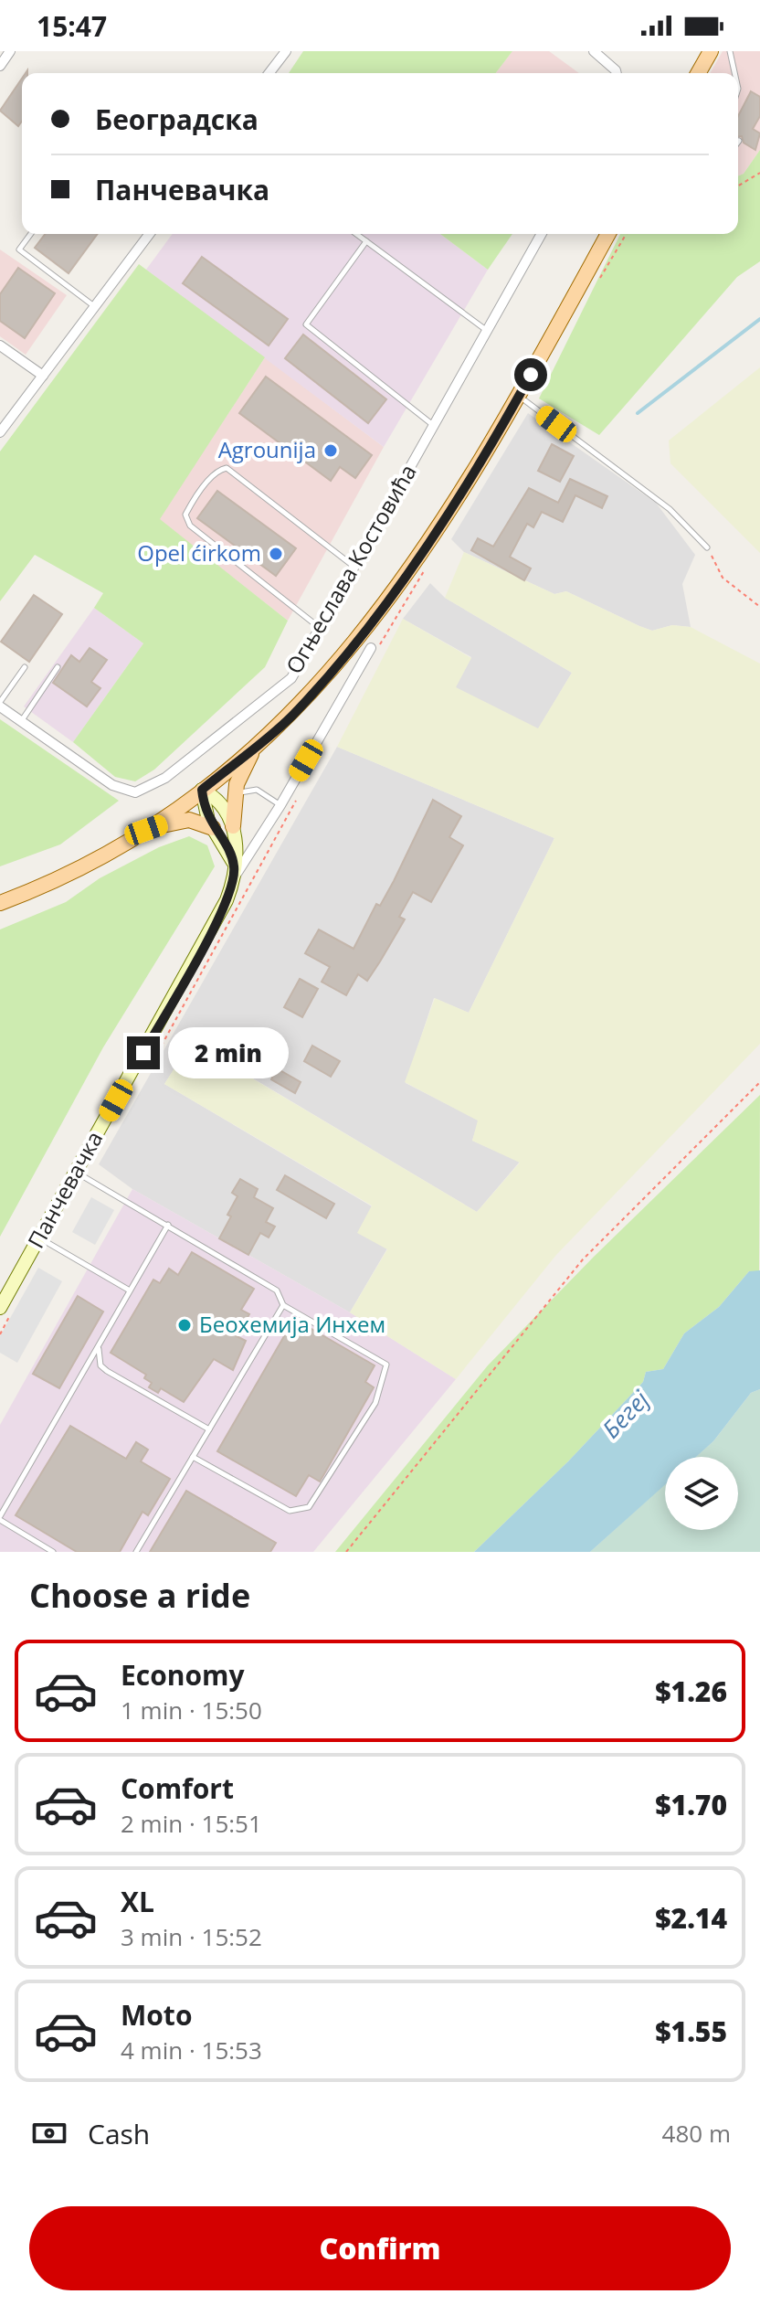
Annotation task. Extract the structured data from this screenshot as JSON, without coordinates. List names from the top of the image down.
{
  "streets": {
    "street": ["Огњеслава Костовића", "Панчевачка"]
  },
  "water": ["Бегеј"],
  "places": ["Agrounija", "Opel ćirkom", "Беохемија Инхем"],
  "page": {
    "status": "15:47",
    "banner": ["Београдска", "Панчевачка"],
    "bubble": "2 min",
    "heading": "Choose a ride",
    "list": [
      {
        "name": "Economy",
        "note": "1 min · 15:50",
        "value": "$1.26"
      },
      {
        "name": "Comfort",
        "note": "2 min · 15:51",
        "value": "$1.70"
      },
      {
        "name": "XL",
        "note": "3 min · 15:52",
        "value": "$2.14"
      },
      {
        "name": "Moto",
        "note": "4 min · 15:53",
        "value": "$1.55"
      }
    ],
    "pay": ["Cash", "480 m"],
    "buttons": "Confirm"
  }
}
